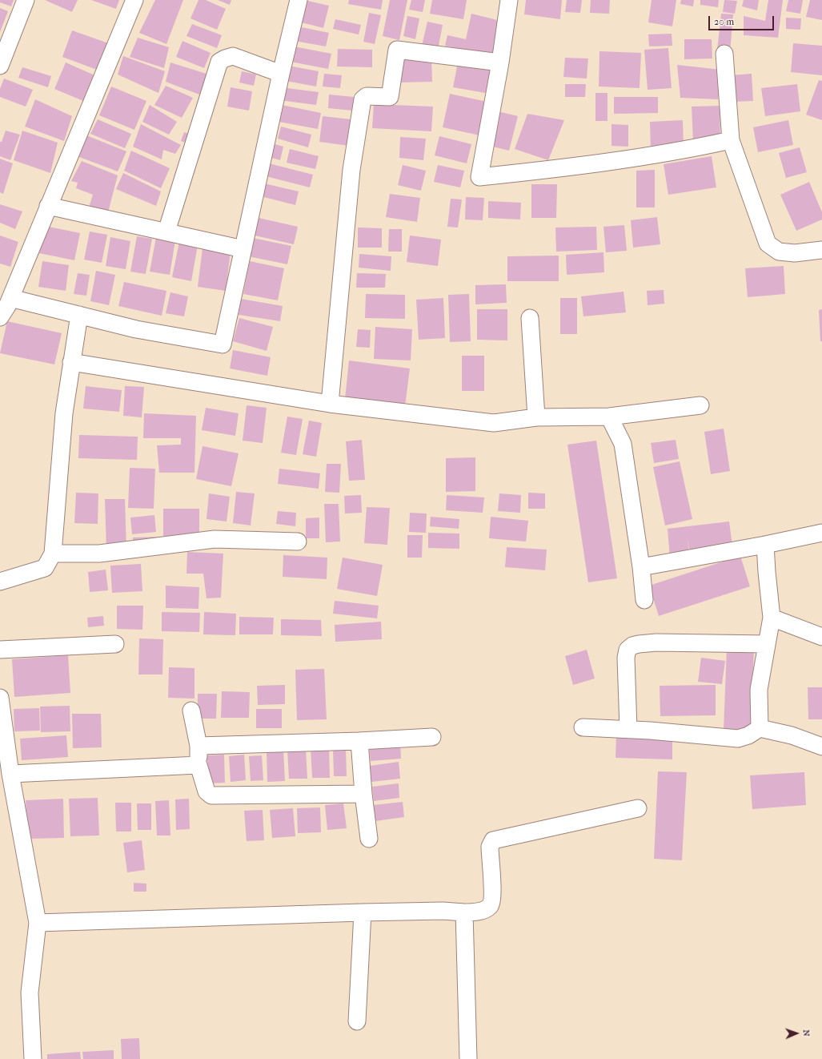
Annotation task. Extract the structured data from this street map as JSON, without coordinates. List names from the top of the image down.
{
  "scale_bar": "20 m",
  "north": "right"
}
